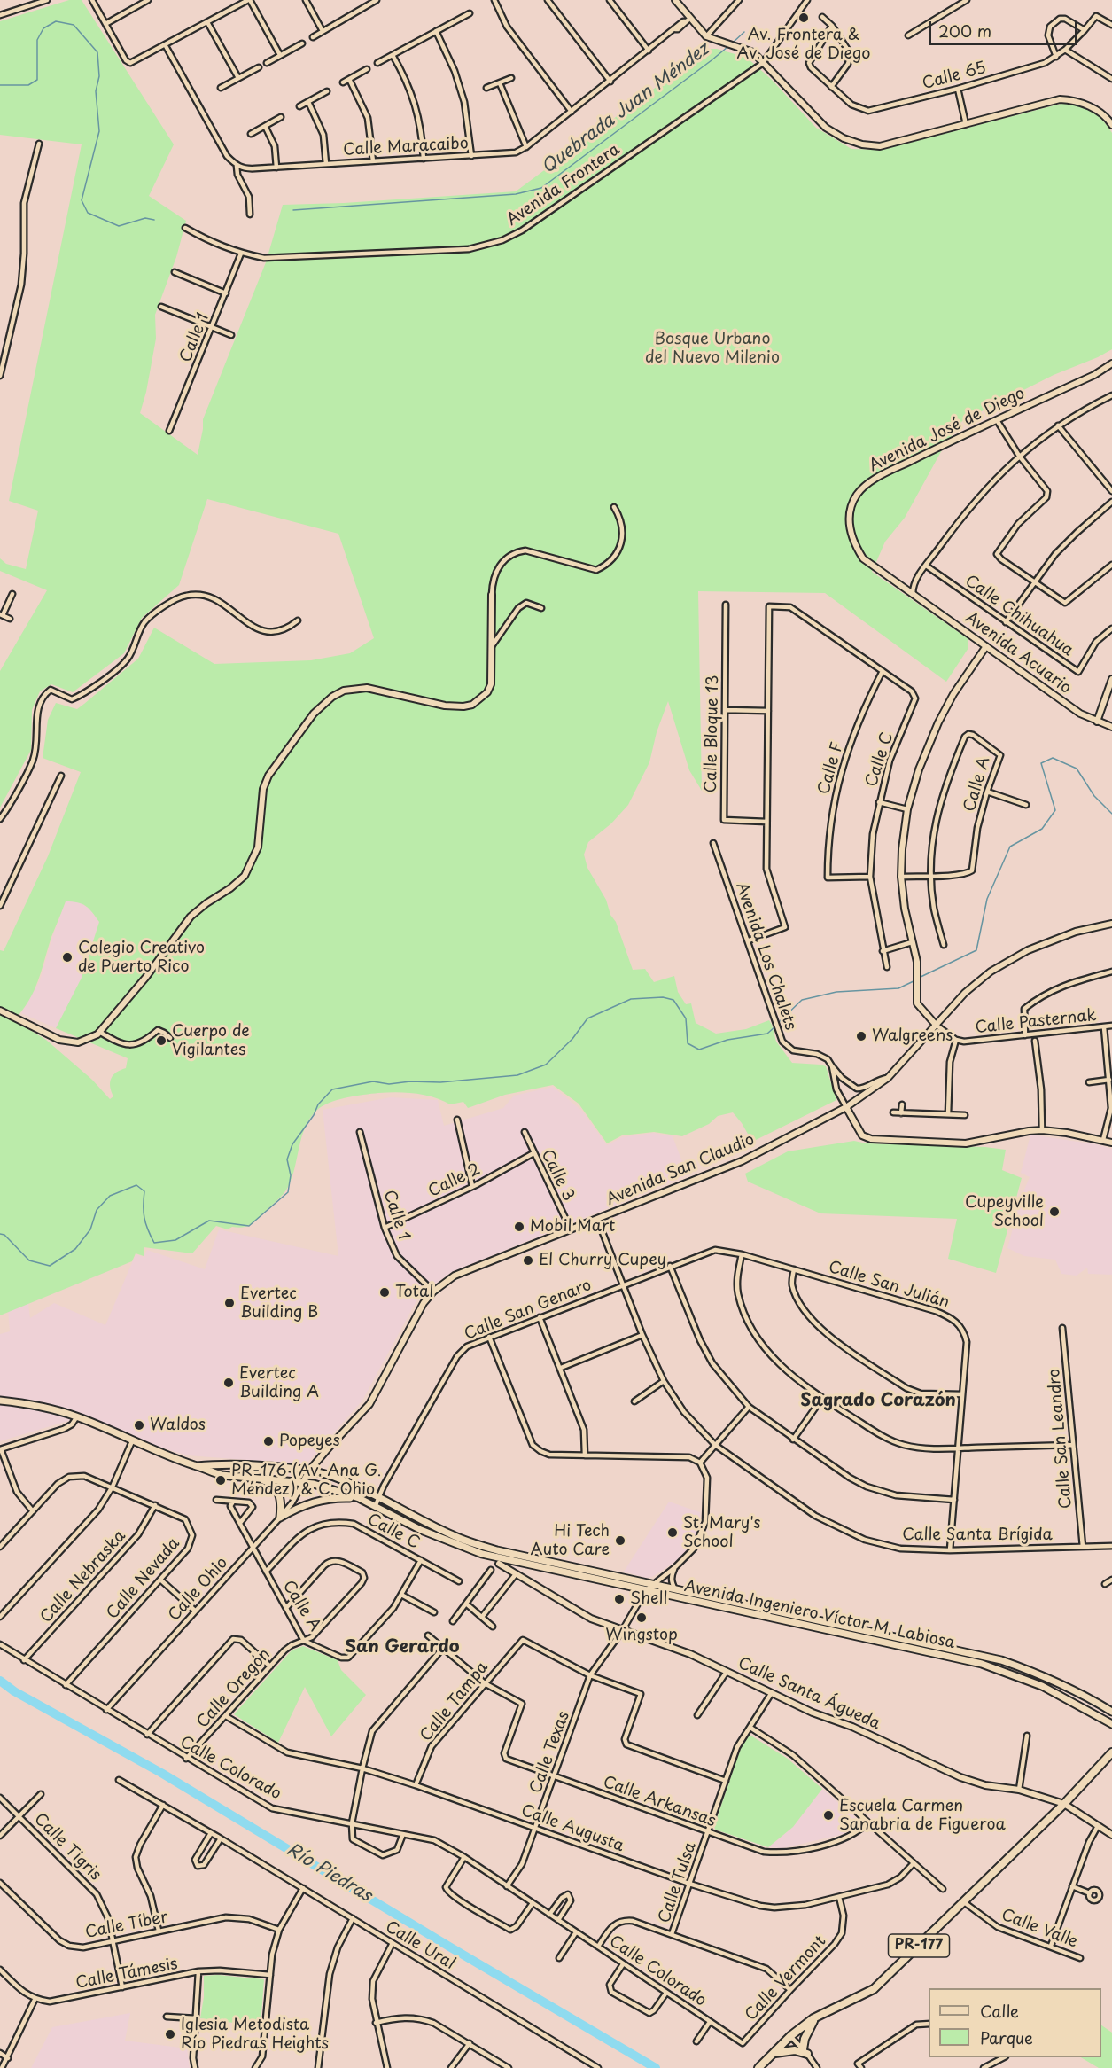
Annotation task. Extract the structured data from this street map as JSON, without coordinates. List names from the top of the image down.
{
  "streets": {
    "main road": ["Avenida Ingeniero Víctor M. Labiosa", "PR-177"],
    "street": [
      "Calle 65",
      "Calle Maracaibo",
      "Avenida Frontera",
      "Calle 1",
      "Avenida José de Diego",
      "Calle Chihuahua",
      "Avenida Acuario",
      "Calle Bloque 13",
      "Calle C",
      "Calle F",
      "Calle A",
      "Avenida Los Chalets",
      "Calle Pasternak",
      "Avenida San Claudio",
      "Calle 3",
      "Calle 2",
      "Calle San Julián",
      "Calle San Genaro",
      "Calle San Leandro",
      "Calle Santa Brígida",
      "Calle Nebraska",
      "Calle Nevada",
      "Calle Ohio",
      "Calle Oregón",
      "Calle Santa Águeda",
      "Calle Tampa",
      "Calle Texas",
      "Calle Colorado",
      "Calle Arkansas",
      "Calle Augusta",
      "Calle Tigris",
      "Calle Tulsa",
      "Calle Tíber",
      "Calle Valle",
      "Calle Ural",
      "Calle Támesis",
      "Calle Vermont"
    ]
  },
  "crossings": [
    ["Avenida Frontera", "Calle 1"],
    ["Calle 1", "Avenida San Claudio"],
    ["Calle 1", "Calle 2"],
    ["Avenida José de Diego", "Avenida Acuario"],
    ["Calle C", "Calle F"],
    ["Calle C", "Calle A"],
    ["Calle A", "Calle Ohio"],
    ["Calle A", "Calle Oregón"],
    ["Avenida Los Chalets", "Avenida San Claudio"],
    ["Calle Pasternak", "Avenida San Claudio"],
    ["Avenida San Claudio", "Calle 3"],
    ["Avenida San Claudio", "Calle Santa Brígida"],
    ["Avenida San Claudio", "Calle Ohio"],
    ["Avenida San Claudio", "Avenida Ingeniero Víctor M. Labiosa"],
    ["Calle 3", "Calle 2"],
    ["Calle San Julián", "Calle San Genaro"],
    ["Calle San Julián", "Calle Santa Brígida"],
    ["Calle San Genaro", "Calle Santa Brígida"],
    ["Calle San Genaro", "Avenida Ingeniero Víctor M. Labiosa"],
    ["Calle San Leandro", "Calle Santa Brígida"],
    ["Calle Nebraska", "Calle Nevada"],
    ["Calle Nebraska", "Calle Colorado"],
    ["Calle Nevada", "Calle Colorado"],
    ["Calle Ohio", "Avenida Ingeniero Víctor M. Labiosa"],
    ["Calle Ohio", "Calle Colorado"],
    ["Avenida Ingeniero Víctor M. Labiosa", "Calle Texas"],
    ["Calle Oregón", "Calle Colorado"],
    ["Calle Oregón", "Calle Augusta"],
    ["Calle Santa Águeda", "Calle Texas"],
    ["Calle Santa Águeda", "Calle Tulsa"],
    ["Calle Santa Águeda", "PR-177"],
    ["Calle Tampa", "Calle Texas"],
    ["Calle Tampa", "Calle Arkansas"],
    ["Calle Tampa", "Calle Augusta"],
    ["Calle Texas", "Calle Colorado"],
    ["Calle Texas", "Calle Arkansas"],
    ["Calle Texas", "Calle Augusta"],
    ["Calle Colorado", "Calle Vermont"],
    ["Calle Arkansas", "Calle Tulsa"],
    ["Calle Augusta", "Calle Tulsa"],
    ["Calle Augusta", "Calle Vermont"],
    ["Calle Tigris", "Calle Tíber"],
    ["Calle Tigris", "Calle Támesis"],
    ["Calle Valle", "PR-177"]
  ],
  "districts": ["Sagrado Corazón", "San Gerardo"],
  "water": ["Quebrada Juan Méndez", "Río Piedras"],
  "parks": ["Bosque Urbano del Nuevo Milenio"],
  "places": [
    "Av. Frontera & Av. José de Diego",
    "Colegio Creativo de Puerto Rico",
    "Walgreens",
    "Cuerpo de Vigilantes",
    "Cupeyville School",
    "Mobil Mart",
    "El Churry Cupey",
    "Total",
    "Evertec Building B",
    "Evertec Building A",
    "Waldos",
    "Popeyes",
    "PR-176 (Av. Ana G. Méndez) & C. Ohio",
    "St. Mary's School",
    "Hi Tech Auto Care",
    "Shell",
    "Wingstop",
    "Escuela Carmen Sanabria de Figueroa",
    "Iglesia Metodista Río Piedras Heights"
  ],
  "legend": ["Calle", "Parque"],
  "scale_bar": "200 m"
}
